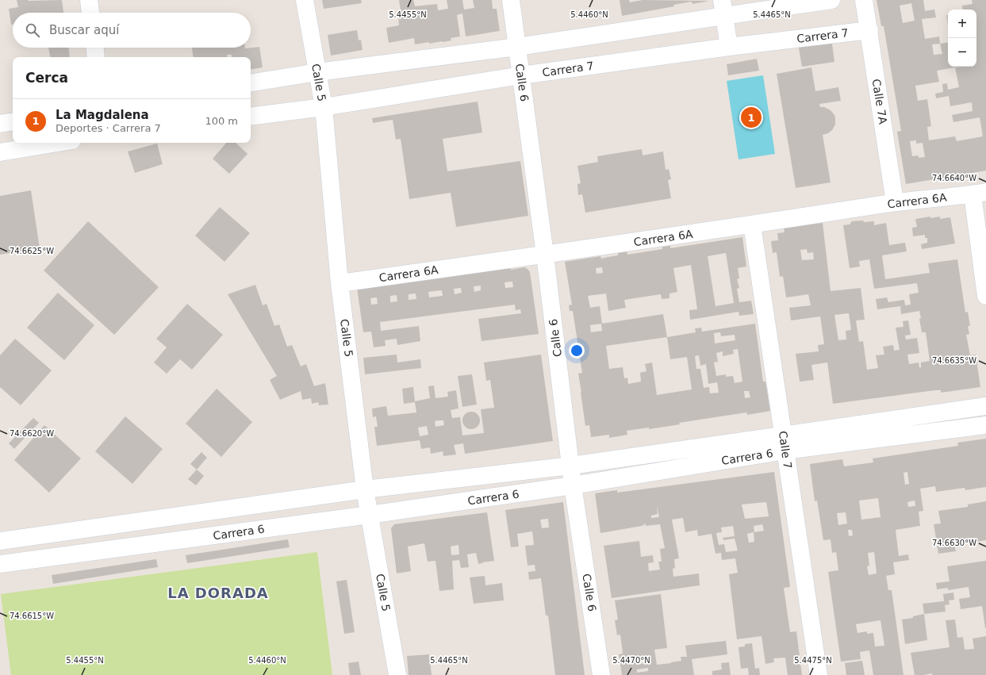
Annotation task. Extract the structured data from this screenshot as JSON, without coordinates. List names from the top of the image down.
{
  "streets": {
    "street": [
      "Carrera 7",
      "Calle 5",
      "Calle 6",
      "Calle 7A",
      "Carrera 6A",
      "Calle 7",
      "Carrera 6"
    ]
  },
  "crossings": [
    ["Carrera 7", "Calle 5"],
    ["Carrera 7", "Calle 6"],
    ["Carrera 7", "Calle 7A"],
    ["Calle 5", "Carrera 6A"],
    ["Calle 5", "Carrera 6"],
    ["Calle 6", "Carrera 6A"],
    ["Calle 6", "Carrera 6"],
    ["Calle 7A", "Carrera 6A"],
    ["Carrera 6A", "Calle 7"],
    ["Calle 7", "Carrera 6"]
  ],
  "districts": ["LA DORADA"],
  "page": {
    "map_buttons": ["+", "−"],
    "search": "Buscar aquí",
    "heading": "Cerca",
    "list": [
      {
        "mark": "1",
        "name": "La Magdalena",
        "note": "Deportes · Carrera 7",
        "value": "100 m"
      }
    ],
    "pins": "1"
  },
  "coordinates": [
    "5.4455°N",
    "5.4460°N",
    "5.4465°N",
    "74.6640°W",
    "74.6625°W",
    "74.6635°W",
    "74.6620°W",
    "74.6630°W",
    "74.6615°W",
    "5.4470°N",
    "5.4475°N"
  ]
}
